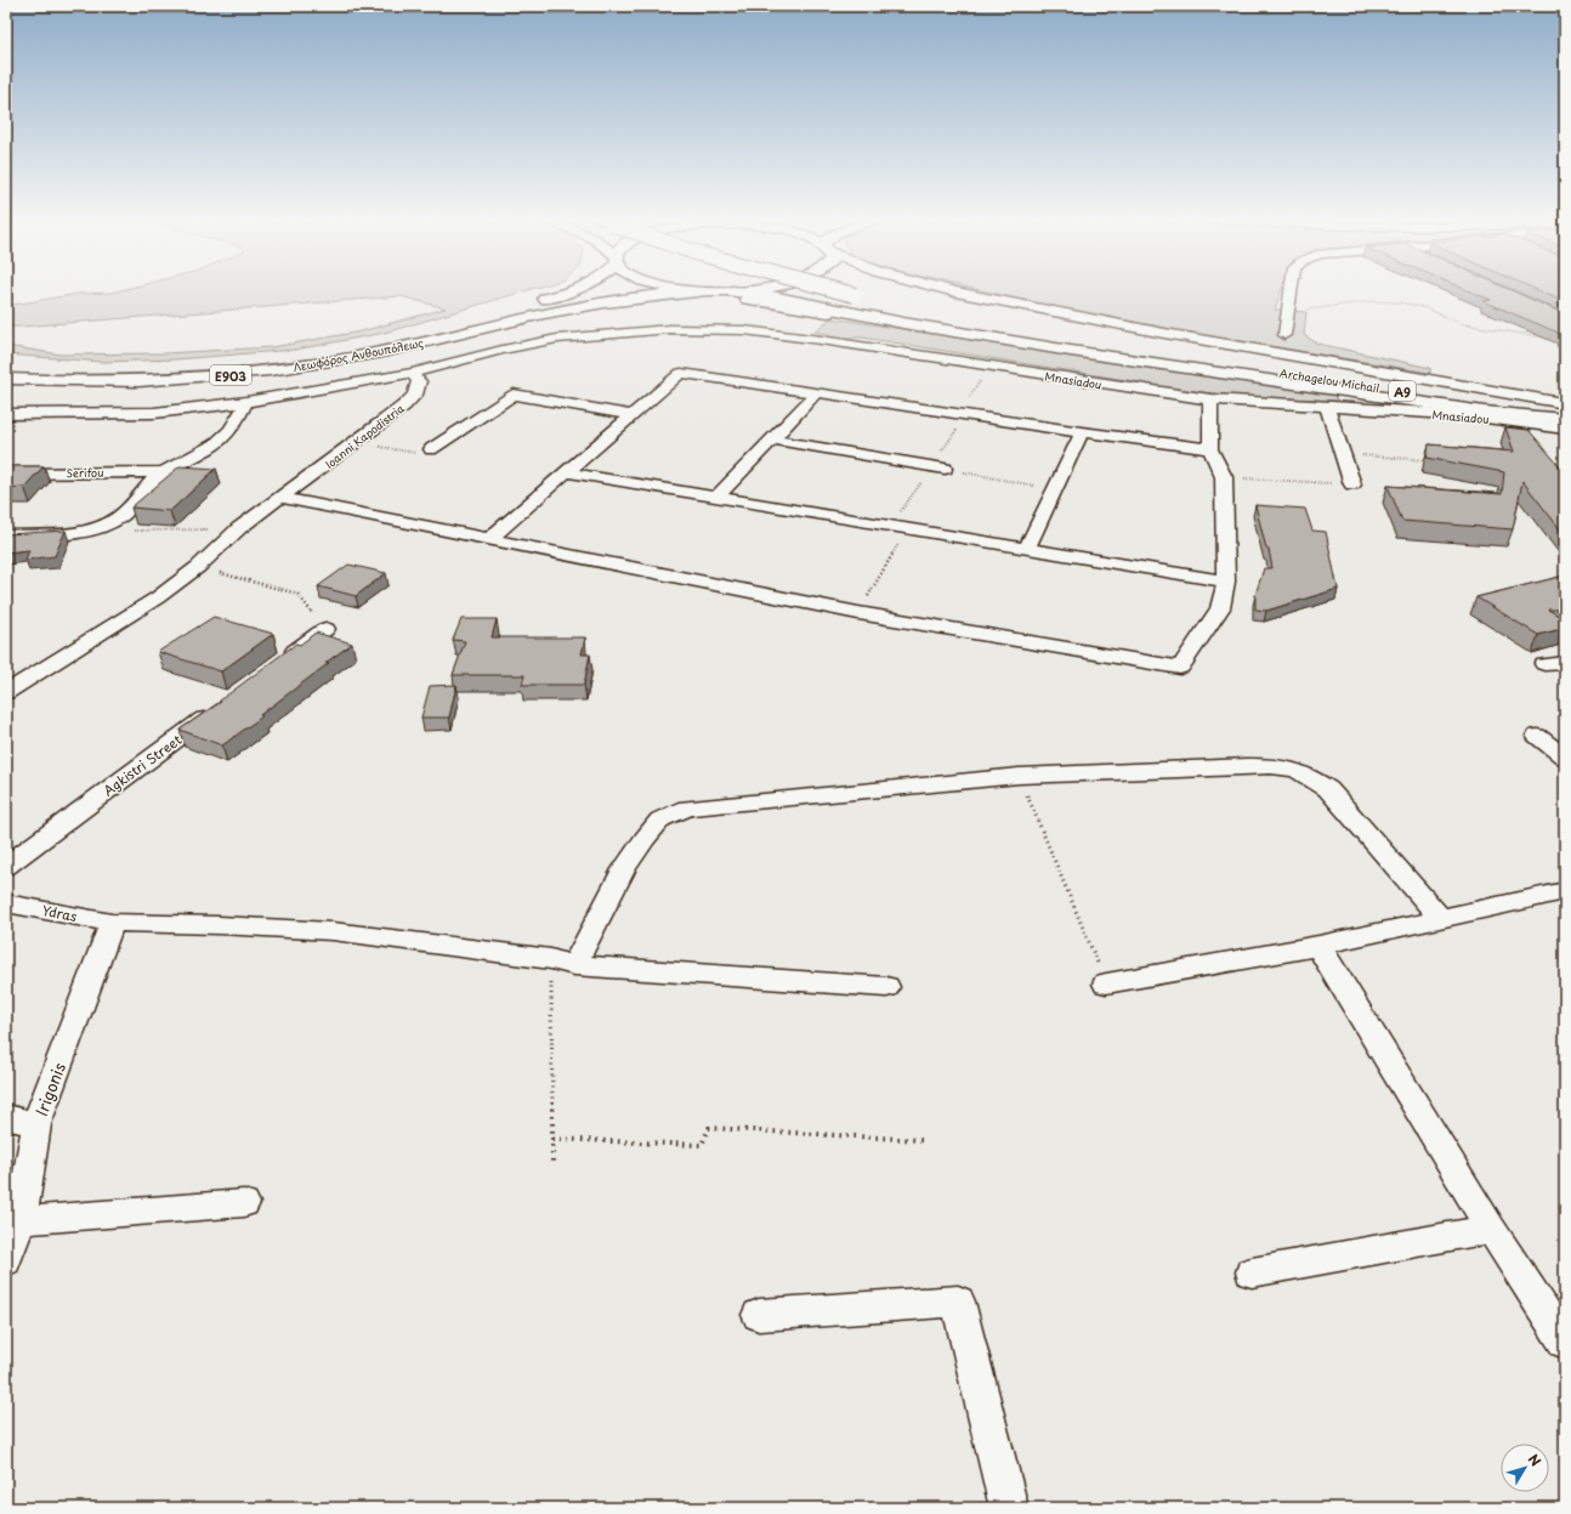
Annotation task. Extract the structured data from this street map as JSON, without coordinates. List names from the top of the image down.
{
  "streets": {
    "main road": [
      "Λεωφόρος Ανθουπόλεως",
      "E903",
      "Archagelou Michail",
      "A9"
    ],
    "street": [
      "Mnasiadou",
      "Ioanni Kapodistria",
      "Serifou",
      "Agkistri Street",
      "Ydras",
      "Irigonis"
    ]
  },
  "crossings": [
    ["Mnasiadou", "Ioanni Kapodistria"],
    ["Archagelou Michail", "A9"],
    ["Ydras", "Irigonis"]
  ],
  "north": "top right"
}
